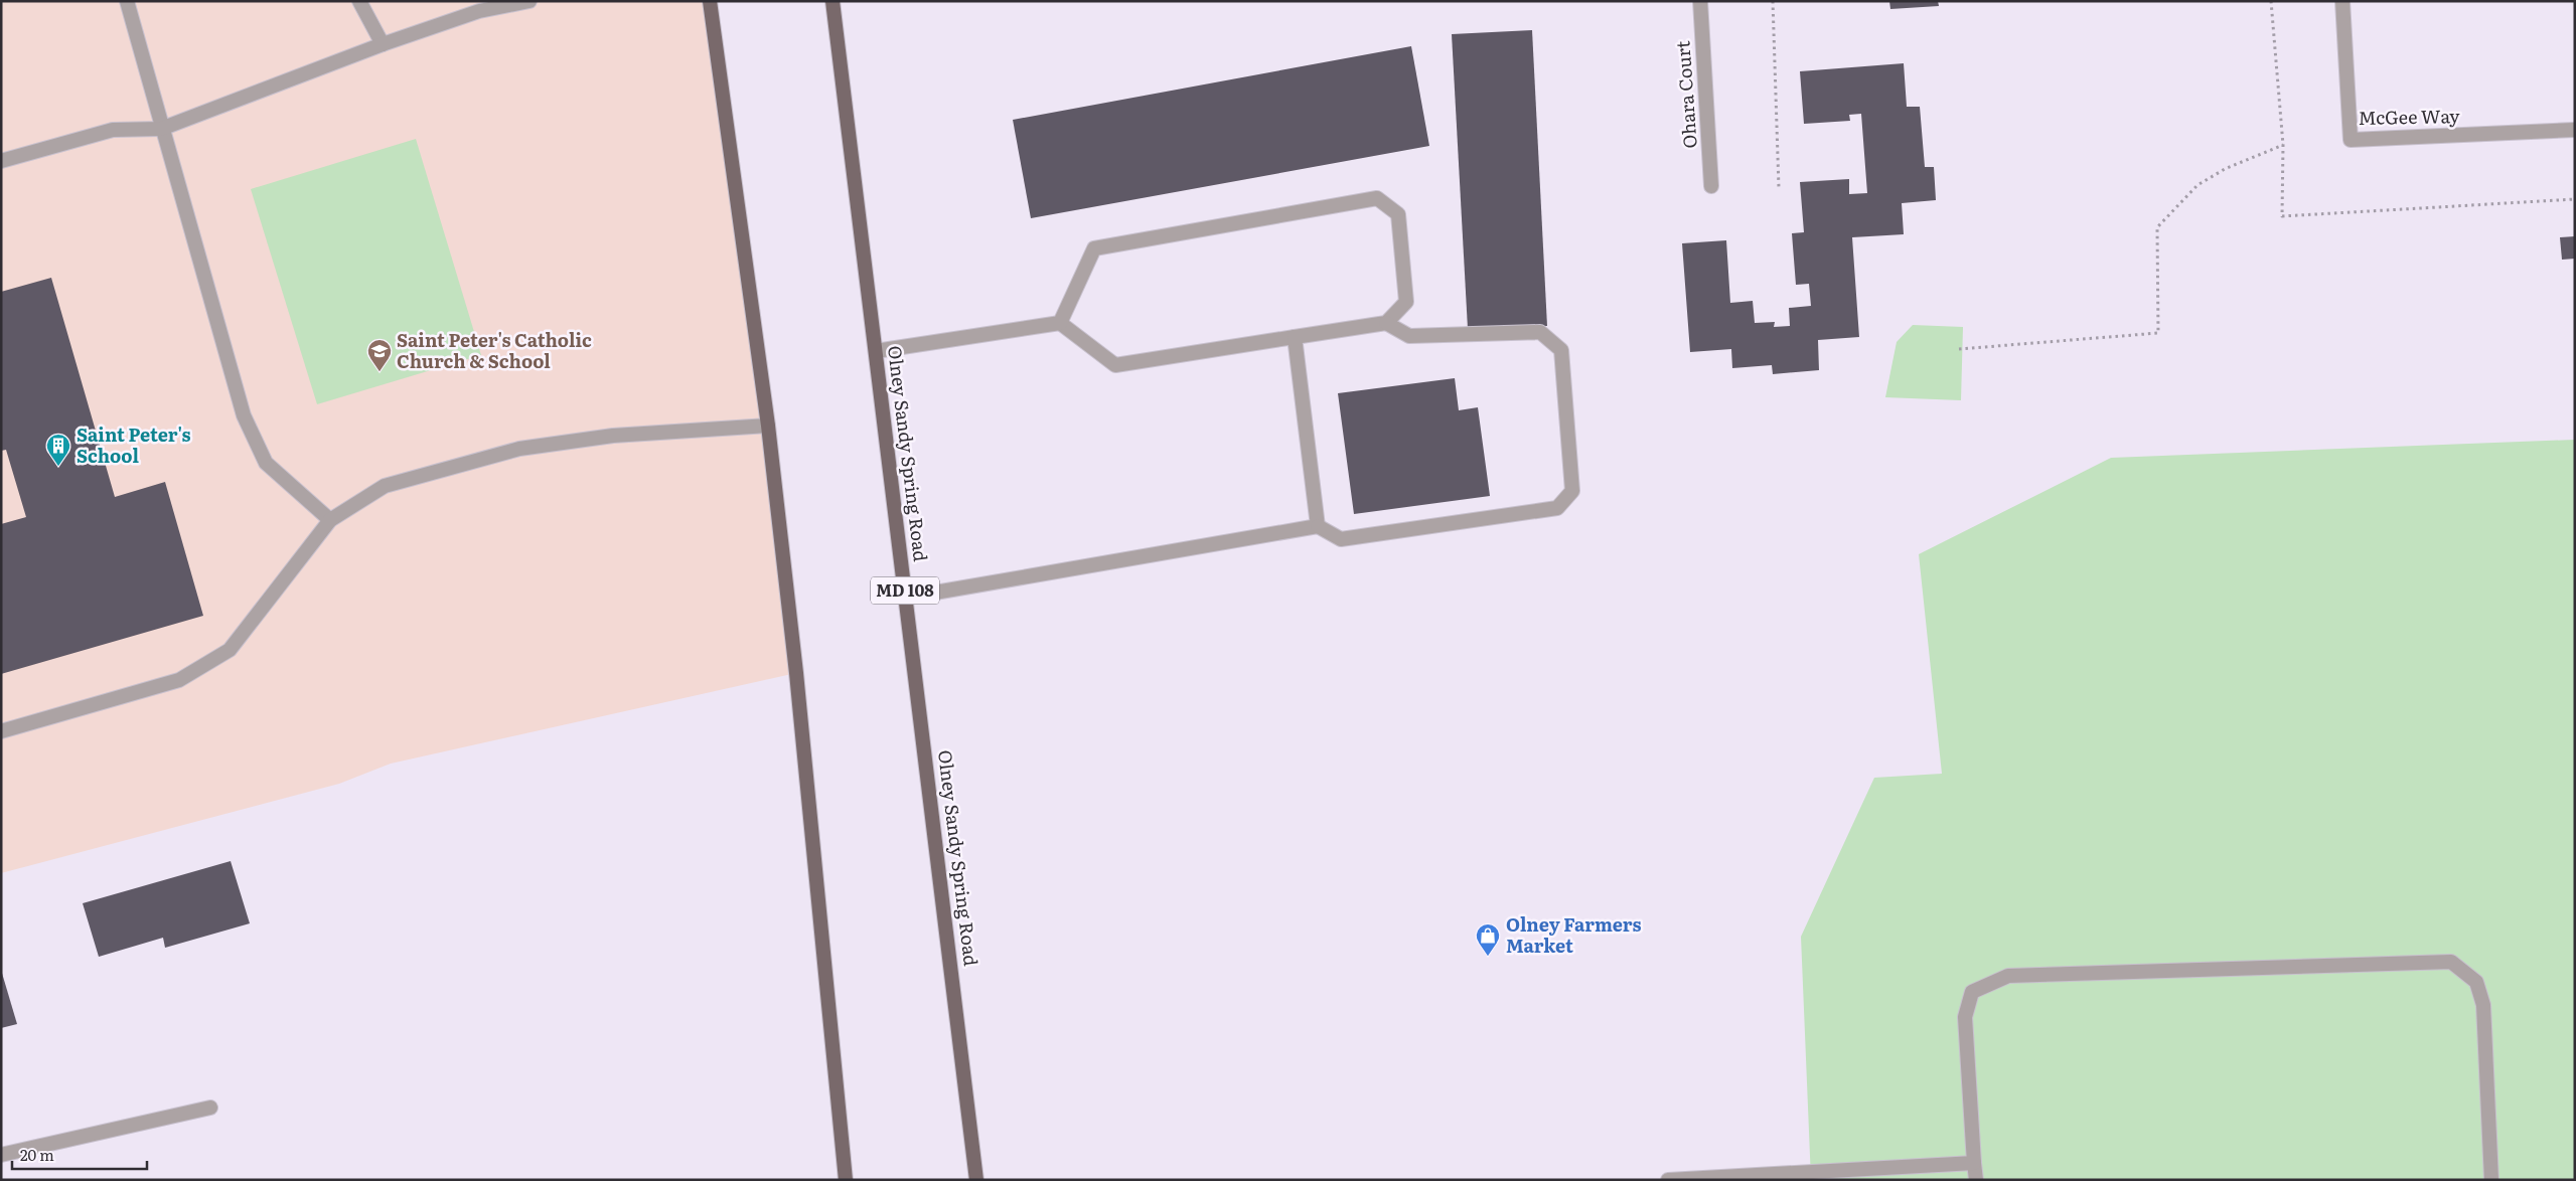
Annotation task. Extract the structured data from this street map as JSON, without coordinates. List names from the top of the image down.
{
  "streets": {
    "main road": ["Olney Sandy Spring Road", "MD 108"],
    "street": ["Ohara Court", "McGee Way"]
  },
  "places": {
    "school or university": ["Saint Peter's Catholic Church & School"],
    "building": ["Saint Peter's School"],
    "shop": ["Olney Farmers Market"]
  },
  "scale_bar": "20 m"
}
